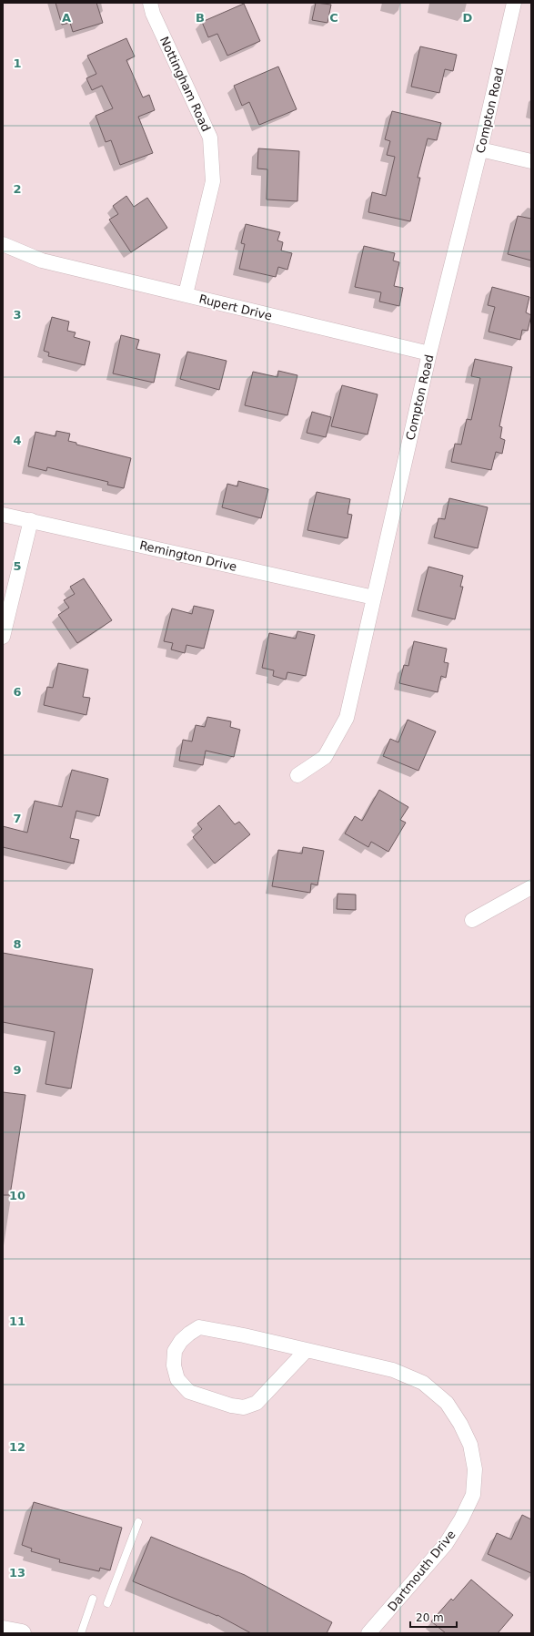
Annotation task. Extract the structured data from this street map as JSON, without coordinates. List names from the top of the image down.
{
  "streets": {
    "street": [
      "Nottingham Road",
      "Compton Road",
      "Rupert Drive",
      "Remington Drive",
      "Dartmouth Drive"
    ]
  },
  "crossings": [
    ["Nottingham Road", "Rupert Drive"],
    ["Compton Road", "Rupert Drive"],
    ["Compton Road", "Remington Drive"]
  ],
  "scale_bar": "20 m",
  "grid": {
    "columns": [
      "A",
      "B",
      "C",
      "D"
    ],
    "rows": [
      "1",
      "2",
      "3",
      "4",
      "5",
      "6",
      "7",
      "8",
      "9",
      "10",
      "11",
      "12",
      "13"
    ]
  }
}
